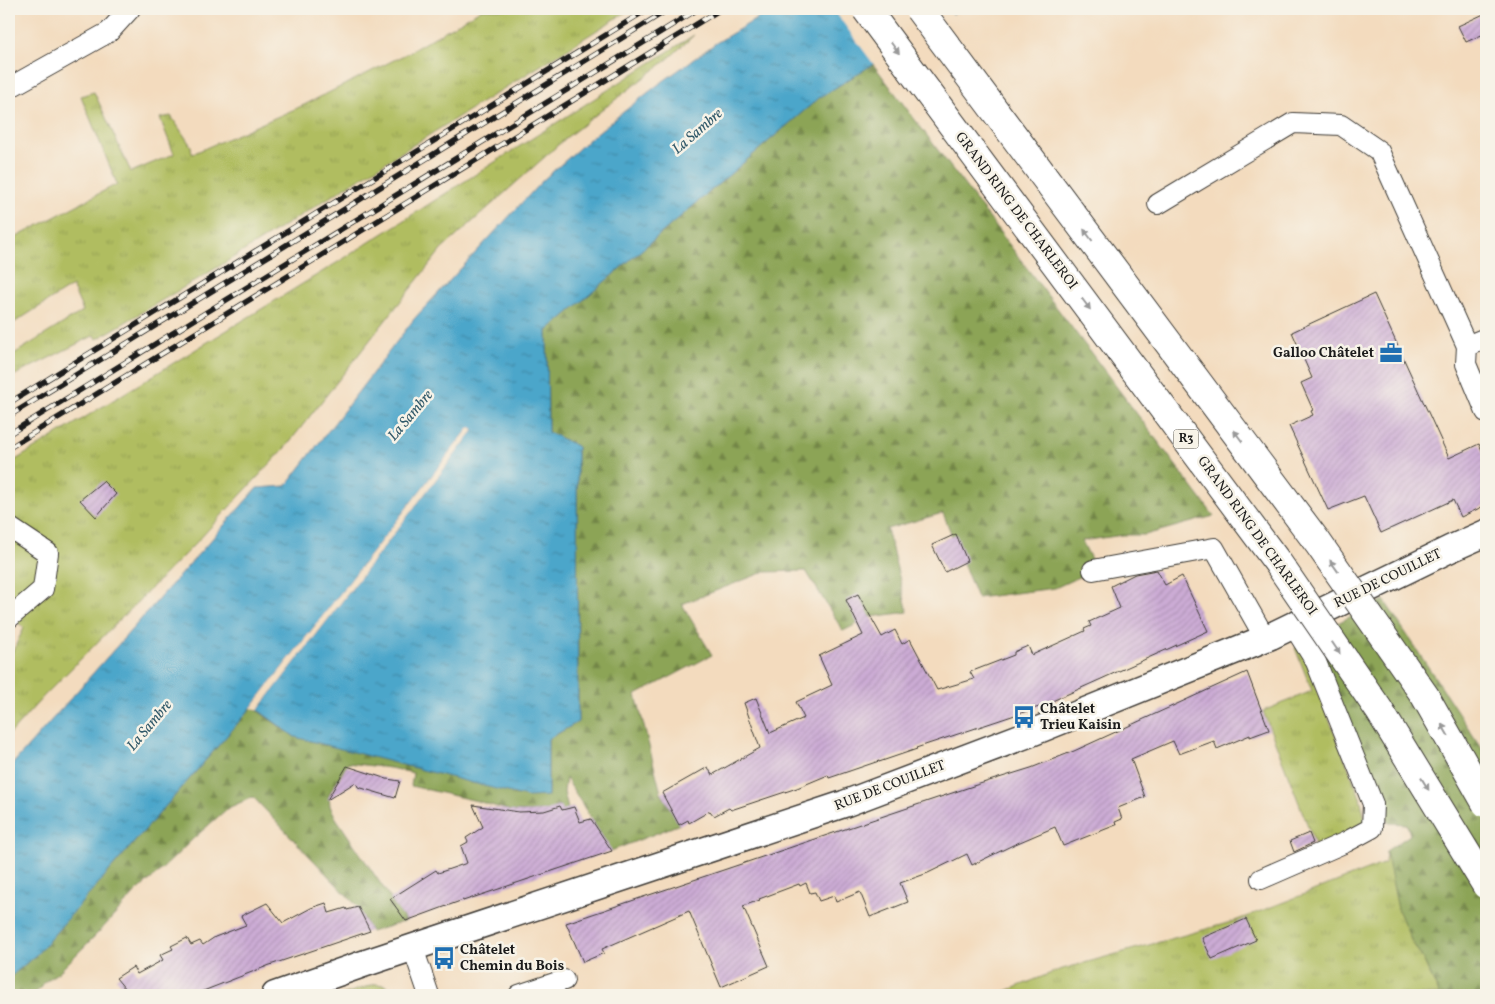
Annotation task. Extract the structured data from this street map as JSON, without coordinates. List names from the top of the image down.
{
  "streets": {
    "highway": ["GRAND RING DE CHARLEROI", "R3"],
    "main road": ["RUE DE COUILLET"]
  },
  "water": ["La Sambre"],
  "places": {
    "office": ["Galloo Châtelet"],
    "bus stop": ["Châtelet Trieu Kaisin", "Châtelet Chemin du Bois"]
  }
}
